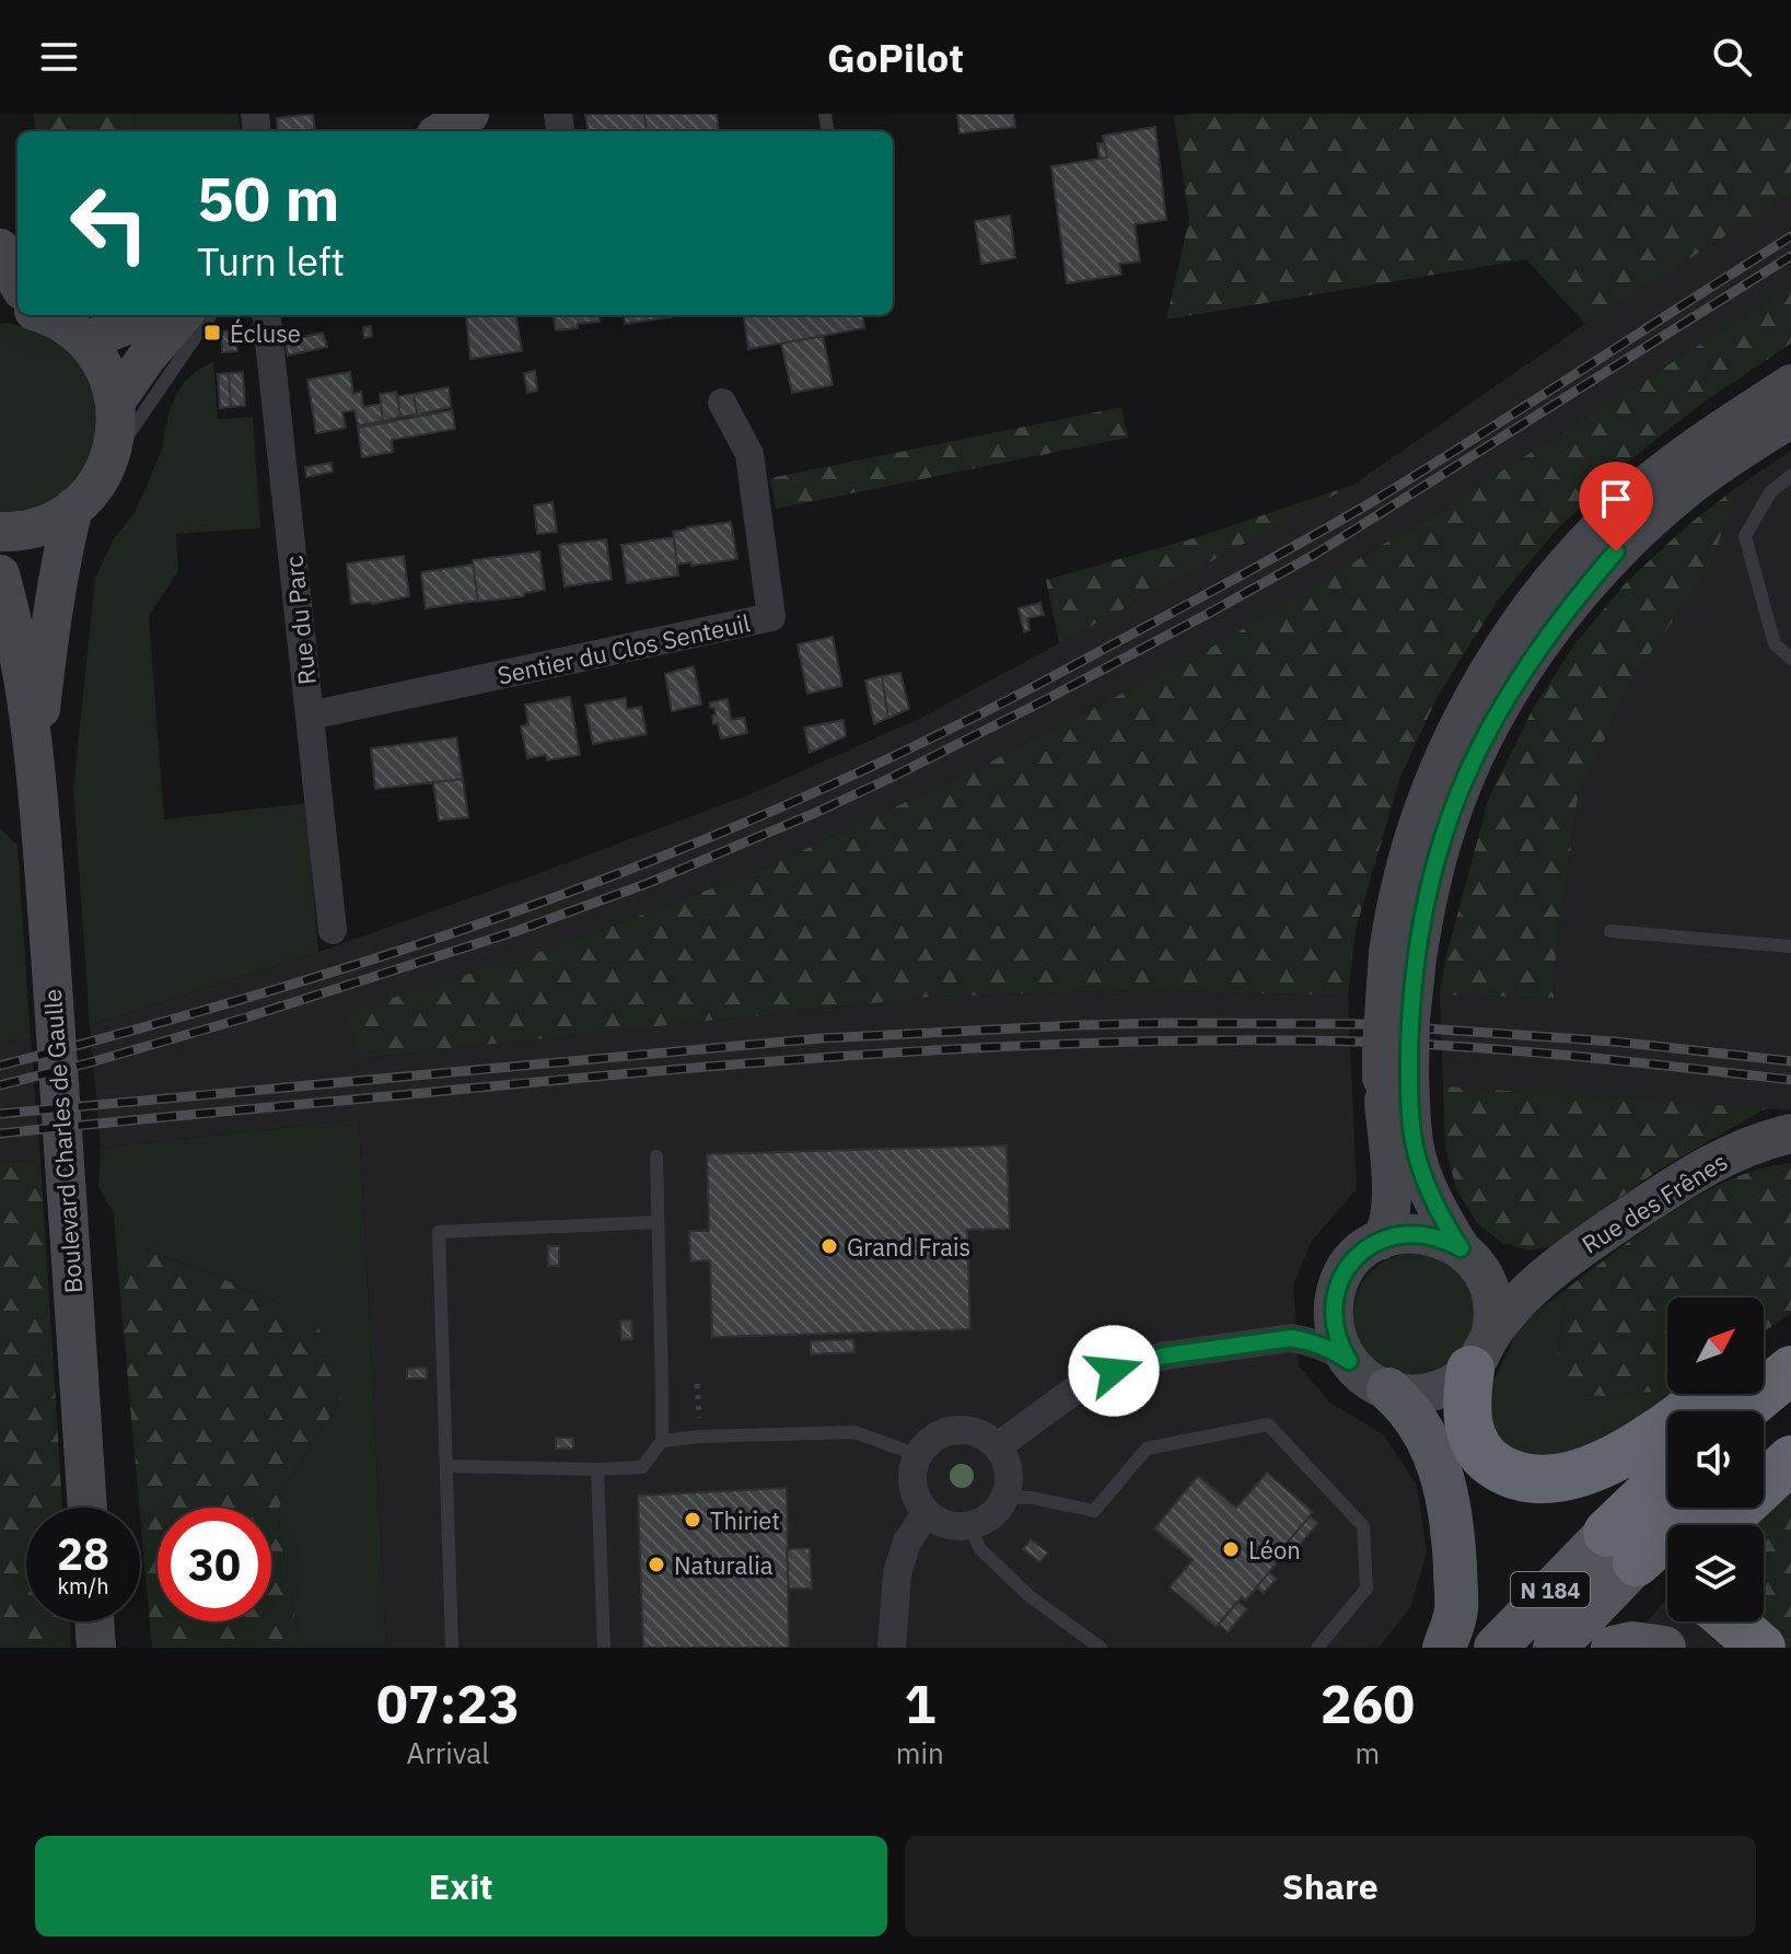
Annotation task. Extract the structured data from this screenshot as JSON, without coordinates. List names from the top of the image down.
{
  "streets": {
    "highway": ["N 184"],
    "street": [
      "Rue du Parc",
      "Sentier du Clos Senteuil",
      "Boulevard Charles de Gaulle",
      "Rue des Frênes"
    ]
  },
  "crossings": [
    ["Rue du Parc", "Sentier du Clos Senteuil"]
  ],
  "places": {
    "transit": ["Écluse"],
    "other": [
      "Grand Frais",
      "Thiriet",
      "Léon",
      "Naturalia"
    ]
  },
  "north": "top right",
  "page": {
    "header": "GoPilot",
    "turn": ["50 m", "Turn left"],
    "speed": "28 km/h",
    "limit": "30",
    "eta": [
      "07:23",
      "Arrival",
      "1",
      "min",
      "260",
      "m"
    ],
    "buttons": ["Exit", "Share"]
  }
}
